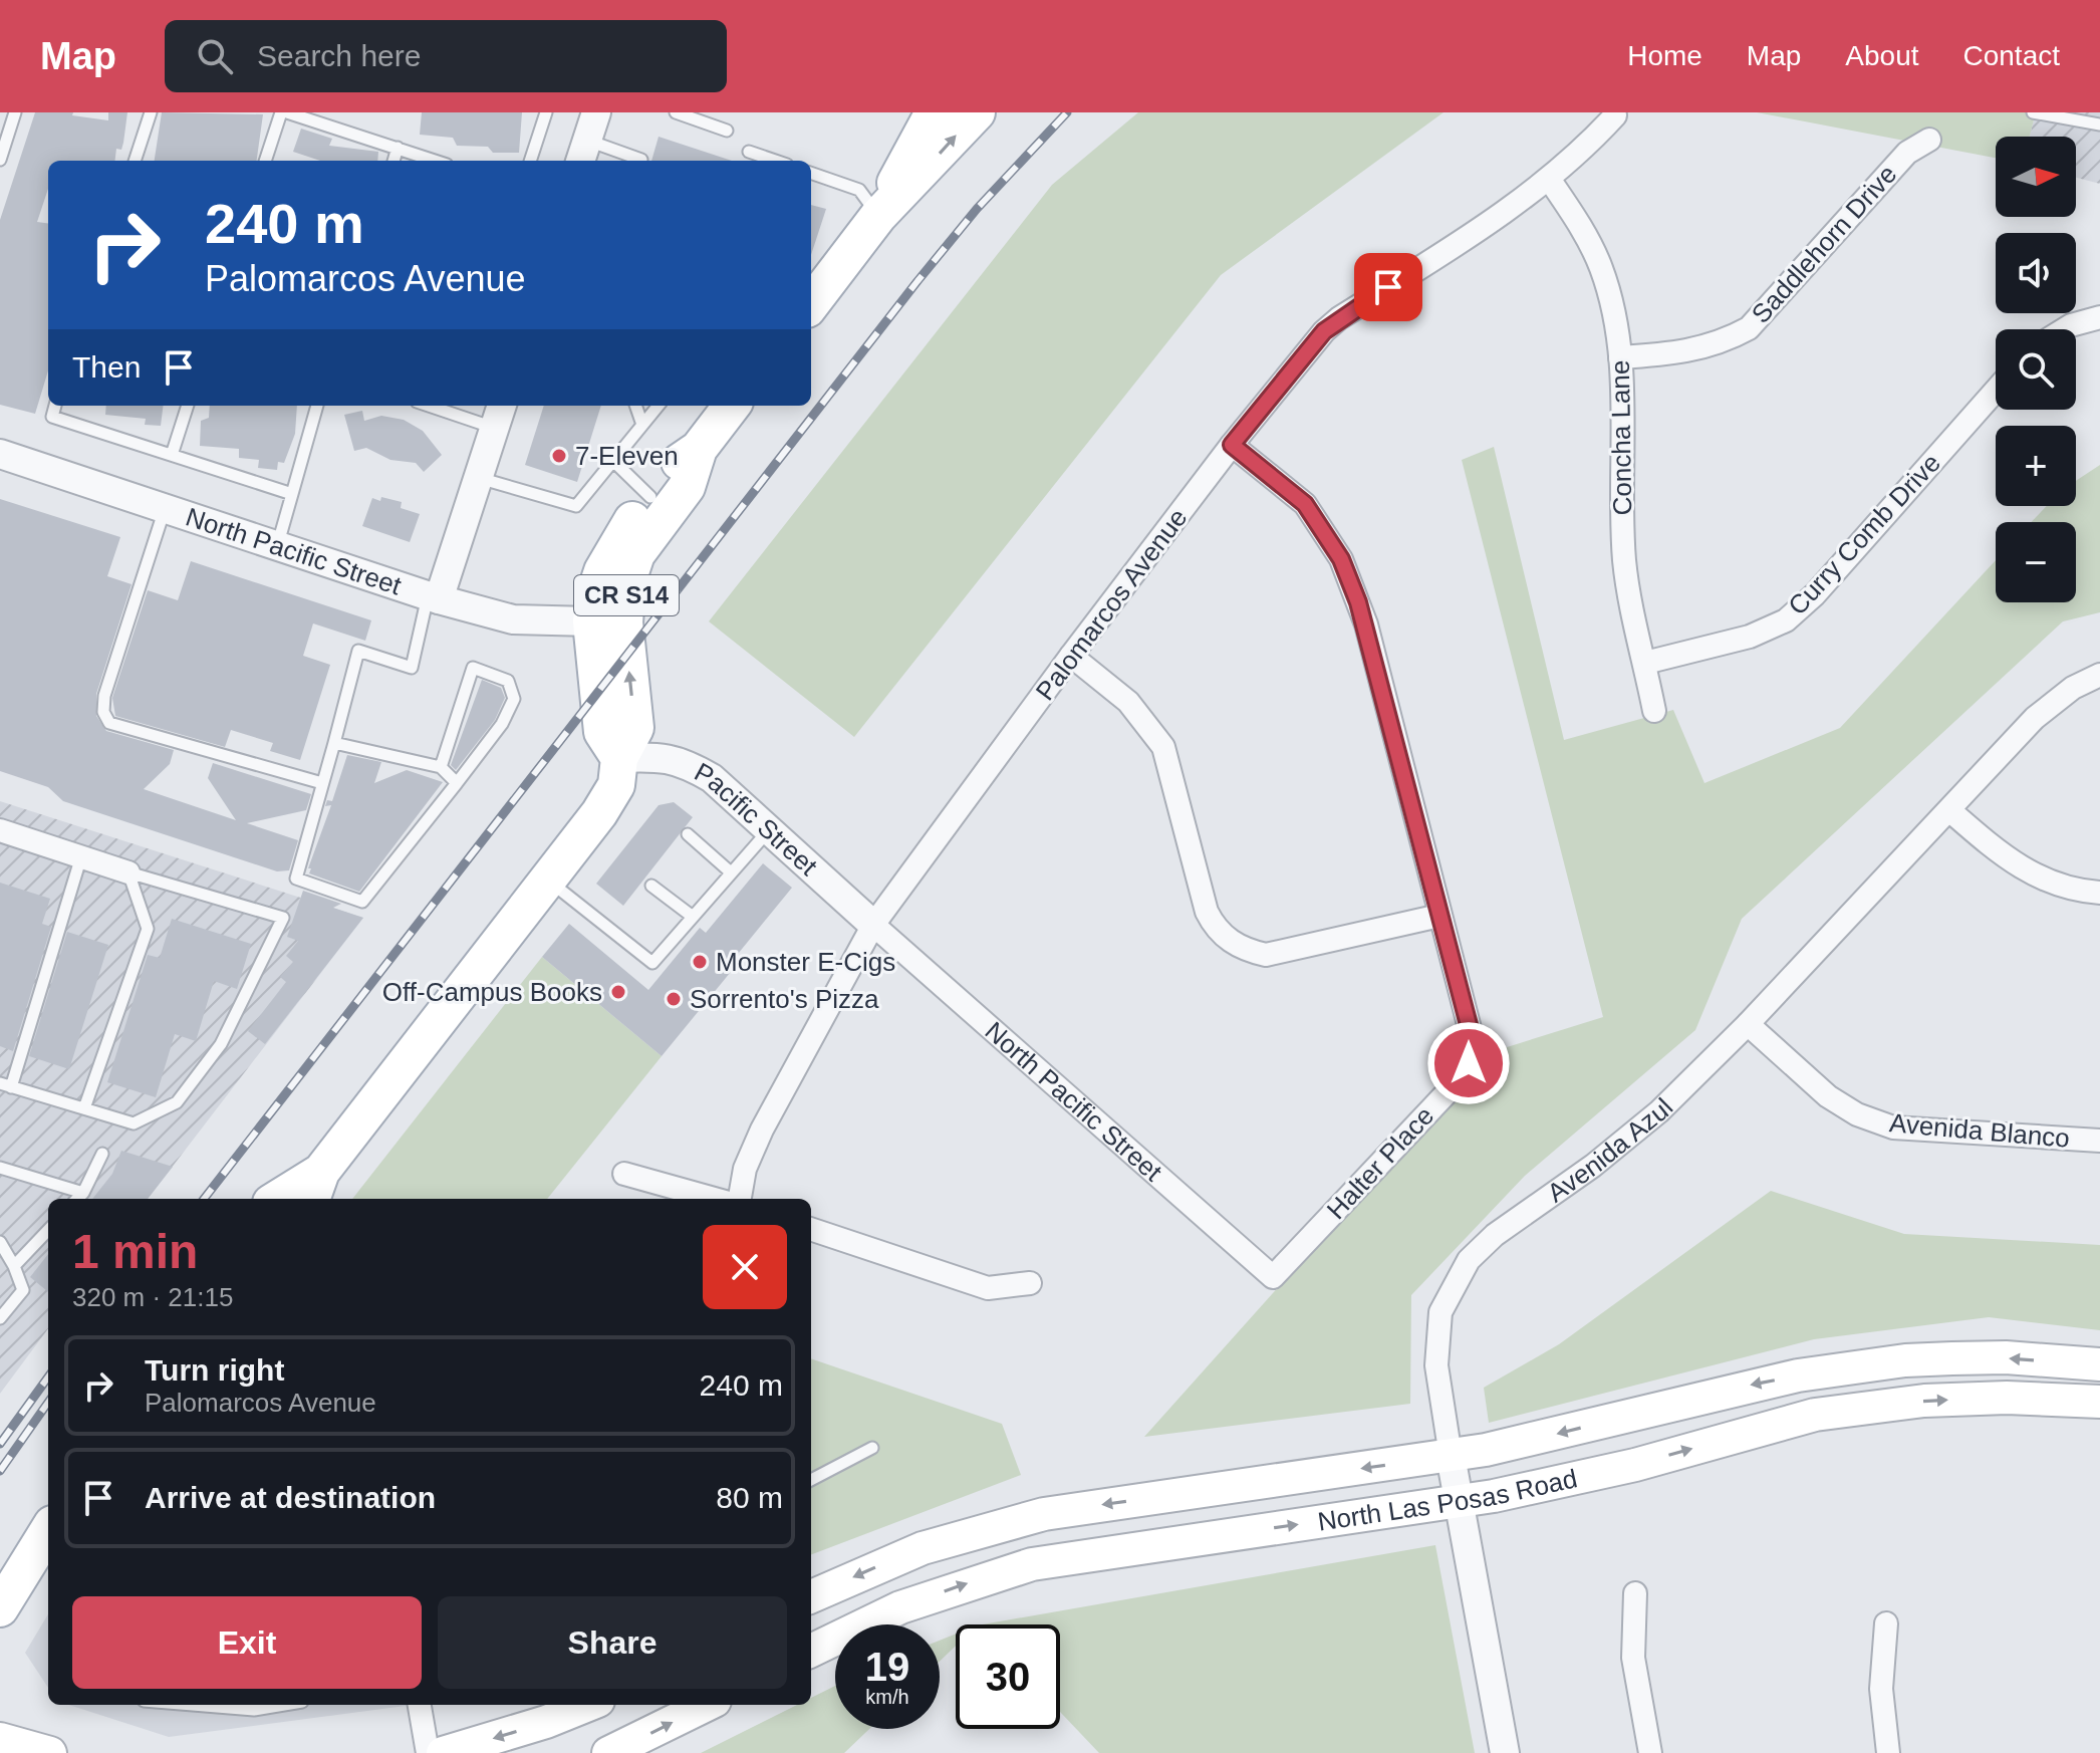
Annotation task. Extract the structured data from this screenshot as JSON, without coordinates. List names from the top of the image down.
{
  "streets": {
    "main road": ["CR S14", "North Las Posas Road"],
    "street": [
      "Saddlehorn Drive",
      "Concha Lane",
      "Curry Comb Drive",
      "North Pacific Street",
      "Palomarcos Avenue",
      "Pacific Street",
      "Avenida Blanco",
      "Avenida Azul",
      "Halter Place"
    ]
  },
  "crossings": [
    ["Saddlehorn Drive", "Concha Lane"],
    ["Concha Lane", "Curry Comb Drive"],
    ["Concha Lane", "Palomarcos Avenue"],
    ["North Pacific Street", "CR S14"],
    ["North Pacific Street", "Palomarcos Avenue"],
    ["North Pacific Street", "Pacific Street"],
    ["North Pacific Street", "Halter Place"],
    ["CR S14", "Pacific Street"],
    ["Palomarcos Avenue", "Pacific Street"],
    ["Avenida Blanco", "Avenida Azul"],
    ["Avenida Azul", "North Las Posas Road"]
  ],
  "places": [
    "7-Eleven",
    "Monster E-Cigs",
    "Off-Campus Books",
    "Sorrento's Pizza"
  ],
  "north": "right",
  "page": {
    "header": "Map",
    "search": "Search here",
    "nav": [
      "Home",
      "Map",
      "About",
      "Contact"
    ],
    "map_buttons": ["+", "−"],
    "turn": ["240 m", "Palomarcos Avenue"],
    "then": "Then",
    "heading": ["1 min", "320 m · 21:15"],
    "list": [
      {
        "name": "Turn right",
        "note": "Palomarcos Avenue",
        "value": "240 m"
      },
      {
        "name": "Arrive at destination",
        "value": "80 m"
      }
    ],
    "buttons": ["Exit", "Share"],
    "speed": "19 km/h",
    "limit": "30"
  }
}
